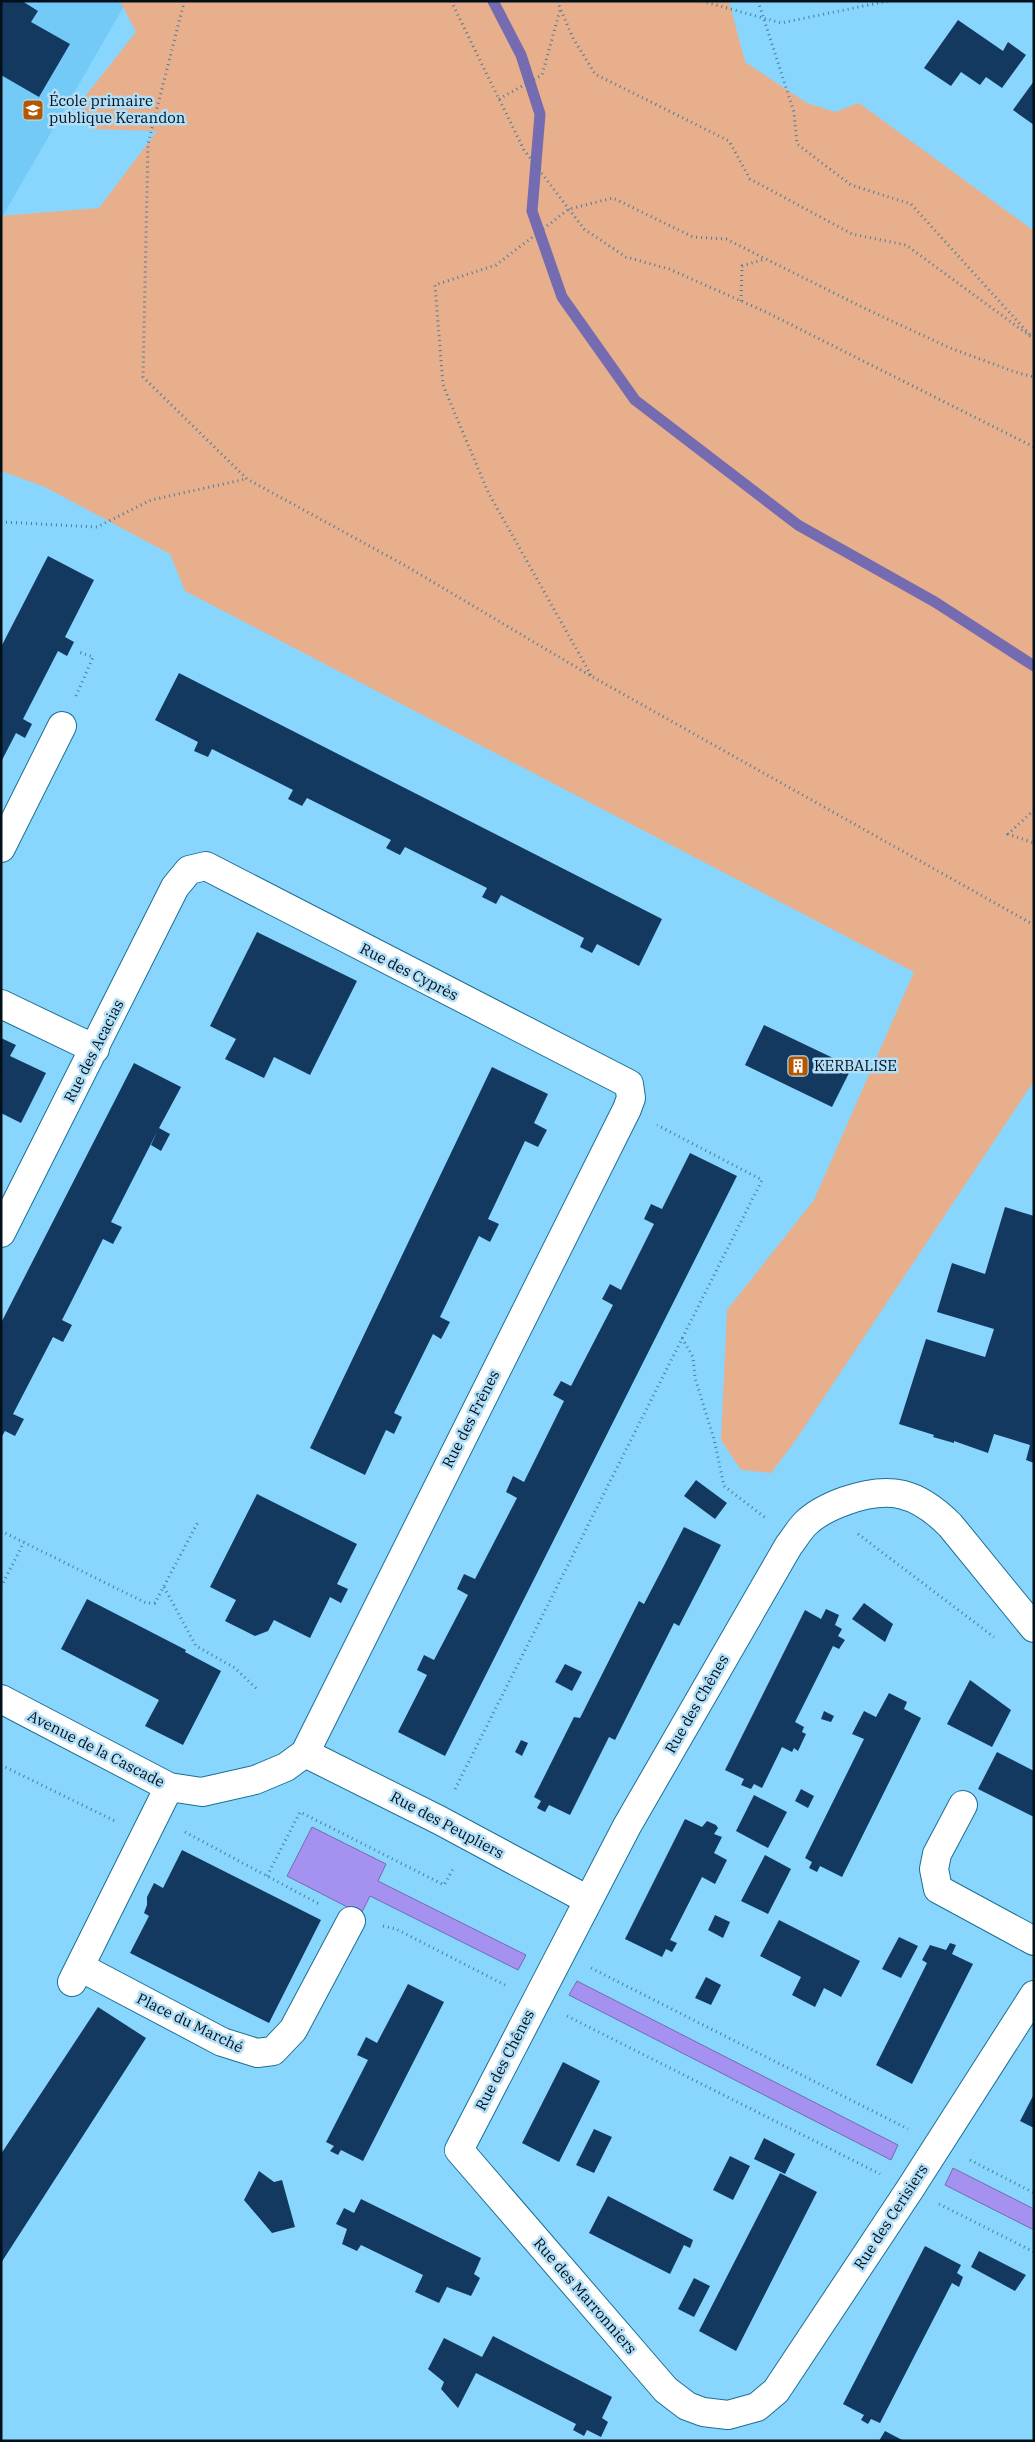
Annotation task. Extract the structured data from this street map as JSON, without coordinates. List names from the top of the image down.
{
  "streets": {
    "street": [
      "Rue des Cyprès",
      "Rue des Acacias",
      "Rue des Frênes",
      "Rue des Chênes",
      "Avenue de la Cascade",
      "Rue des Peupliers",
      "Place du Marché",
      "Rue des Cerisiers",
      "Rue des Marronniers"
    ]
  },
  "crossings": [
    ["Rue des Cyprès", "Rue des Acacias"],
    ["Rue des Cyprès", "Rue des Frênes"],
    ["Rue des Frênes", "Avenue de la Cascade"],
    ["Rue des Frênes", "Rue des Peupliers"],
    ["Rue des Chênes", "Rue des Peupliers"],
    ["Rue des Chênes", "Rue des Marronniers"],
    ["Avenue de la Cascade", "Rue des Peupliers"],
    ["Avenue de la Cascade", "Place du Marché"],
    ["Rue des Cerisiers", "Rue des Marronniers"]
  ],
  "places": {
    "school or university": ["École primaire publique Kerandon"],
    "building": ["KERBALISE"]
  }
}
